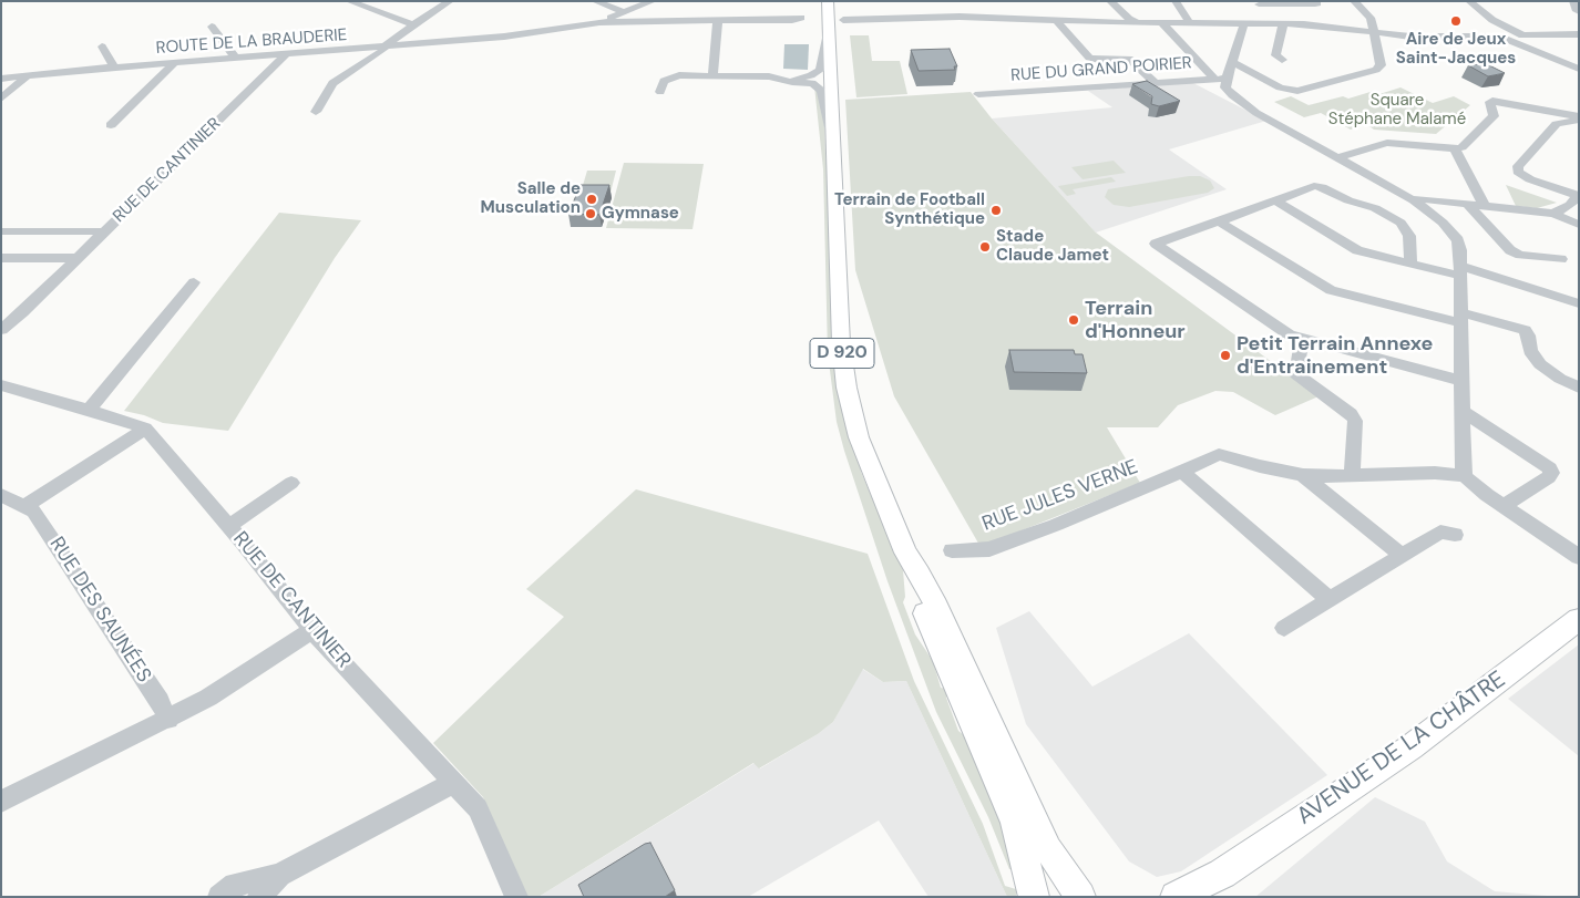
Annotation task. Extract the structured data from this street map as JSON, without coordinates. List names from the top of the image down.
{
  "streets": {
    "main road": ["D 920", "AVENUE DE LA CHÂTRE"],
    "street": [
      "ROUTE DE LA BRAUDERIE",
      "RUE DU GRAND POIRIER",
      "RUE DE CANTINIER",
      "RUE JULES VERNE",
      "RUE DES SAUNÉES"
    ]
  },
  "crossings": [
    ["ROUTE DE LA BRAUDERIE", "RUE DE CANTINIER"]
  ],
  "parks": ["Square Stéphane Malamé"],
  "places": [
    "Aire de Jeux Saint-Jacques",
    "Salle de Musculation",
    "Terrain de Football Synthétique",
    "Gymnase",
    "Stade Claude Jamet",
    "Terrain d'Honneur",
    "Petit Terrain Annexe d'Entrainement"
  ]
}
